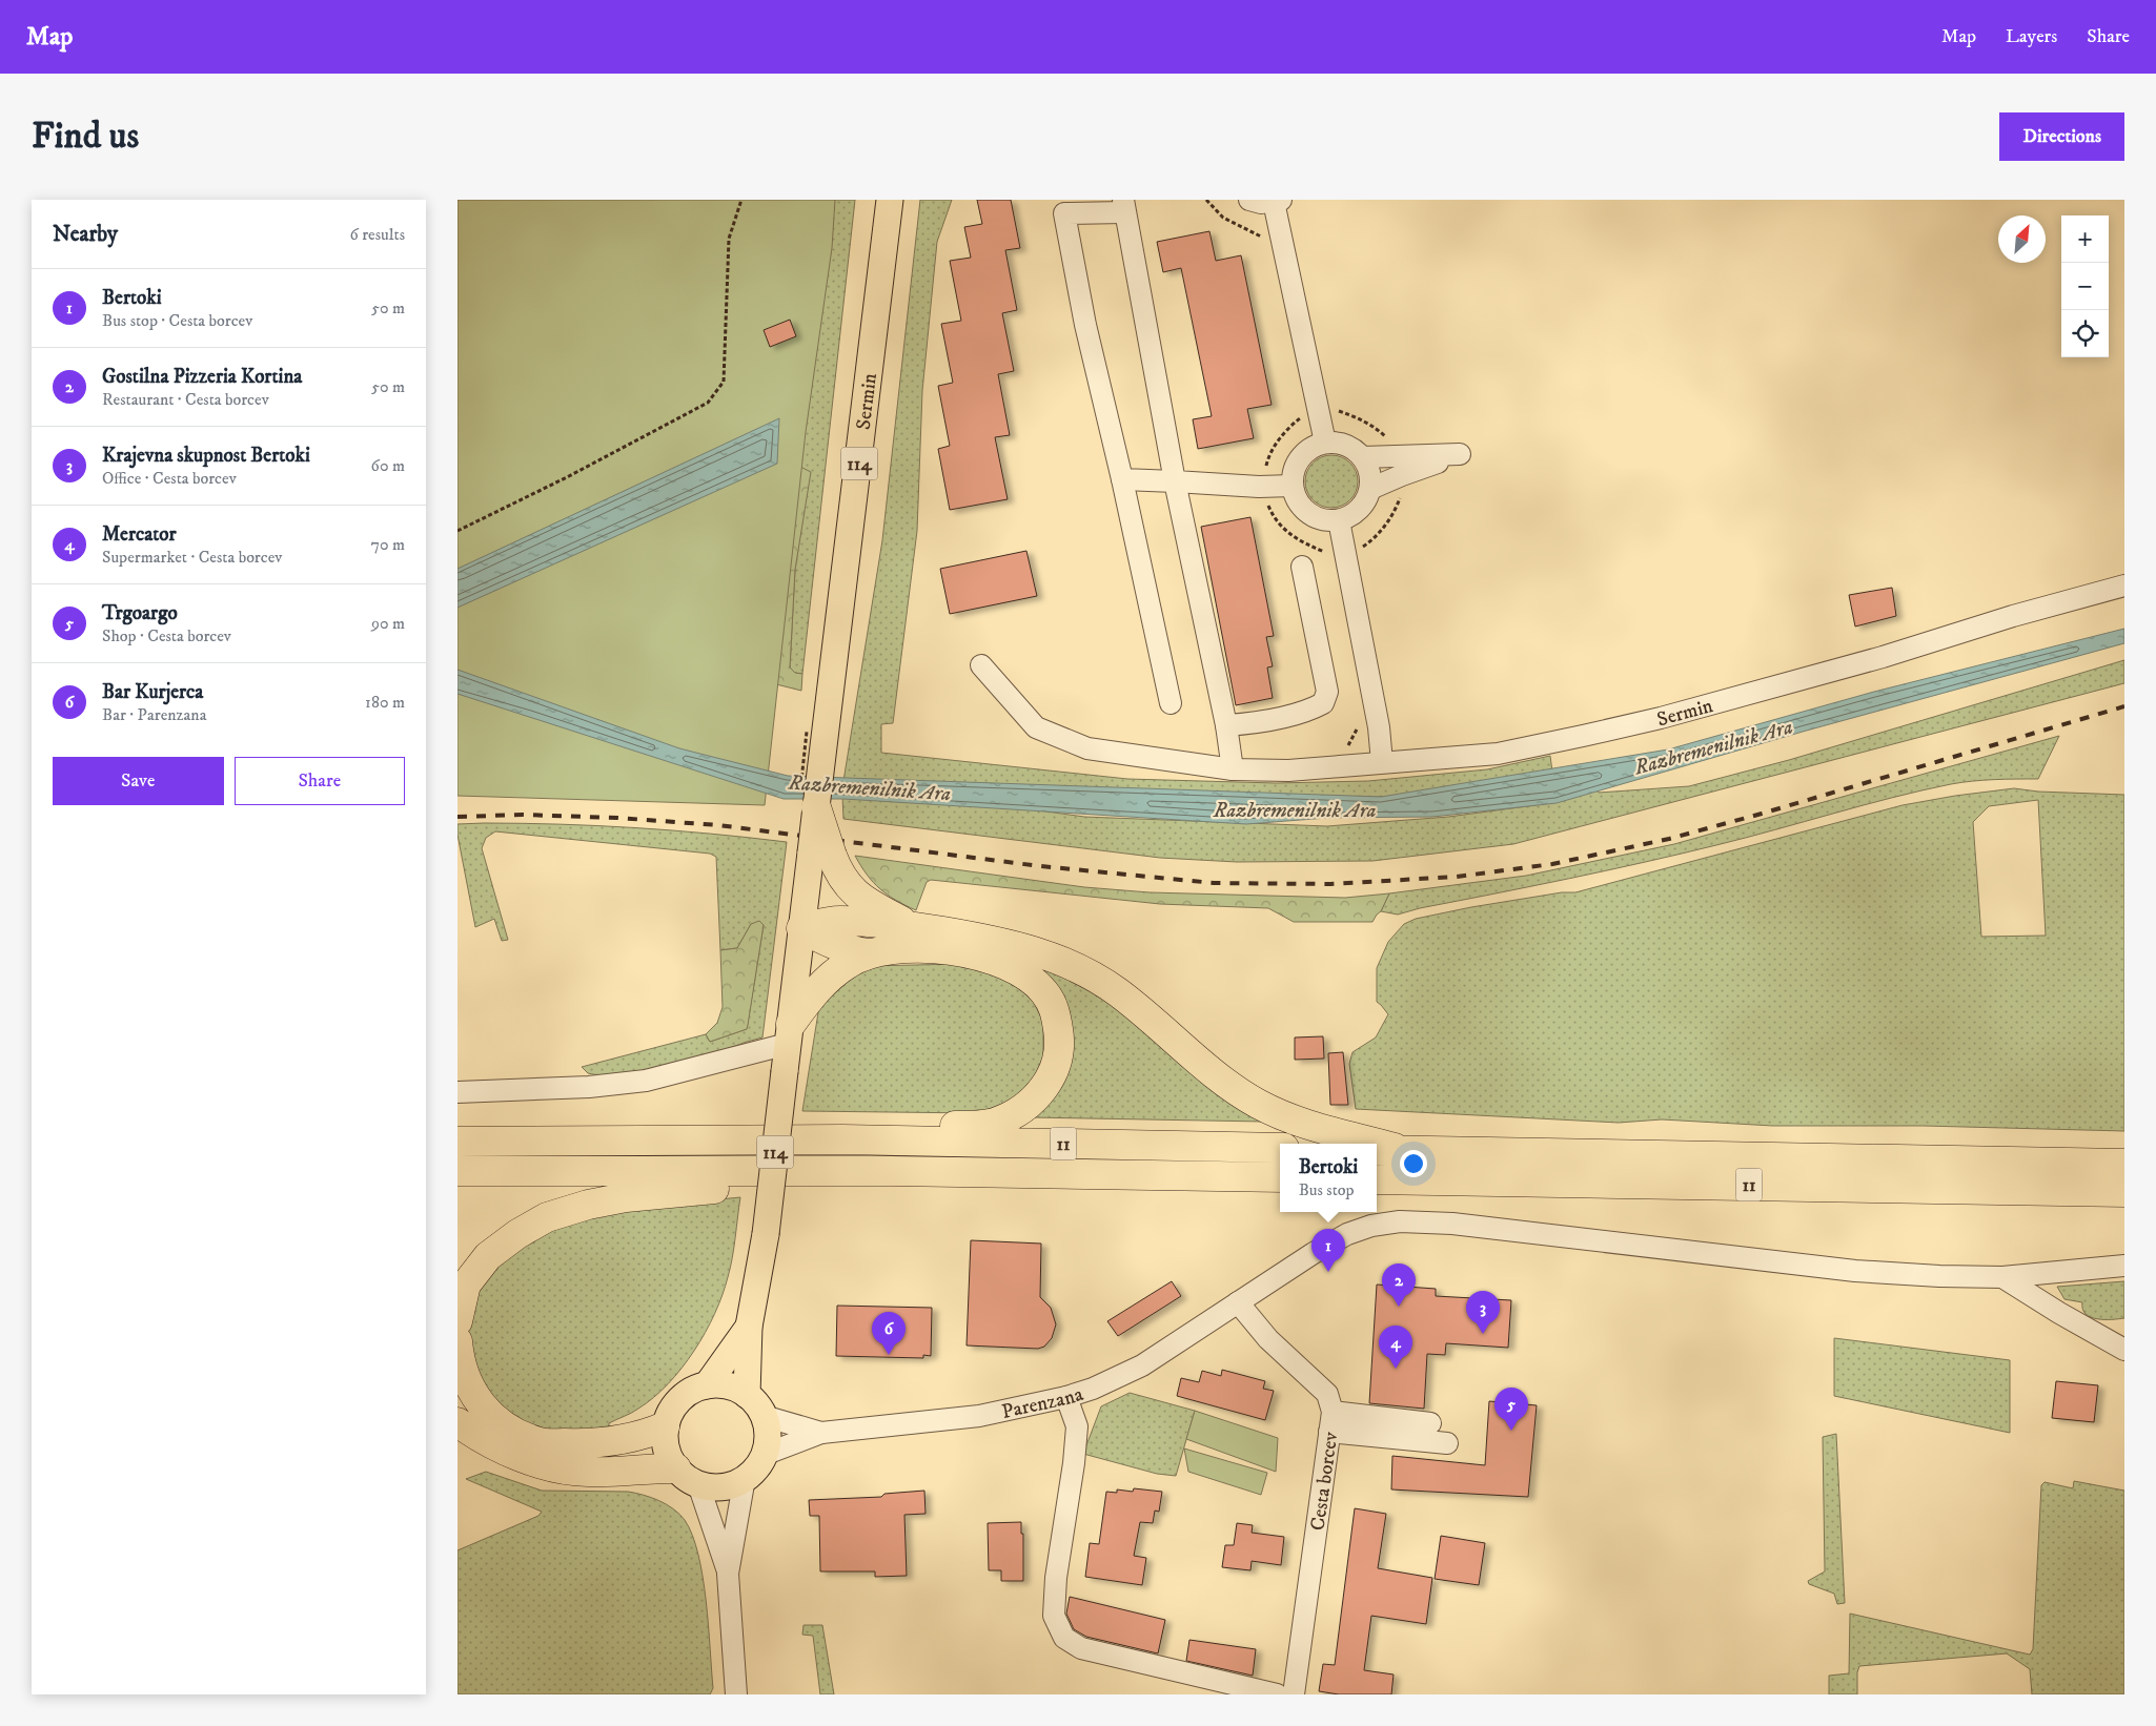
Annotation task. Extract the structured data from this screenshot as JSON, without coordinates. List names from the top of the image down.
{
  "streets": {
    "highway": ["11"],
    "main road": ["Sermin", "114"],
    "street": ["Parenzana", "Cesta borcev"]
  },
  "crossings": [
    ["114", "Parenzana"],
    ["Parenzana", "Cesta borcev"]
  ],
  "water": ["Razbremenilnik Ara"],
  "north": "top right",
  "page": {
    "header": "Map",
    "nav": ["Map", "Layers", "Share"],
    "buttons": [
      "Directions",
      ["Save", "Share"]
    ],
    "title": "Find us",
    "heading": ["Nearby", "6 results"],
    "map_buttons": ["+", "−"],
    "list": [
      {
        "mark": "1",
        "name": "Bertoki",
        "note": "Bus stop · Cesta borcev",
        "value": "50 m"
      },
      {
        "mark": "2",
        "name": "Gostilna Pizzeria Kortina",
        "note": "Restaurant · Cesta borcev",
        "value": "50 m"
      },
      {
        "mark": "3",
        "name": "Krajevna skupnost Bertoki",
        "note": "Office · Cesta borcev",
        "value": "60 m"
      },
      {
        "mark": "4",
        "name": "Mercator",
        "note": "Supermarket · Cesta borcev",
        "value": "70 m"
      },
      {
        "mark": "5",
        "name": "Trgoargo",
        "note": "Shop · Cesta borcev",
        "value": "90 m"
      },
      {
        "mark": "6",
        "name": "Bar Kurjerca",
        "note": "Bar · Parenzana",
        "value": "180 m"
      }
    ],
    "popup": ["Bertoki", "Bus stop"],
    "pins": [
      "1",
      "2",
      "3",
      "6",
      "4",
      "5"
    ]
  }
}
